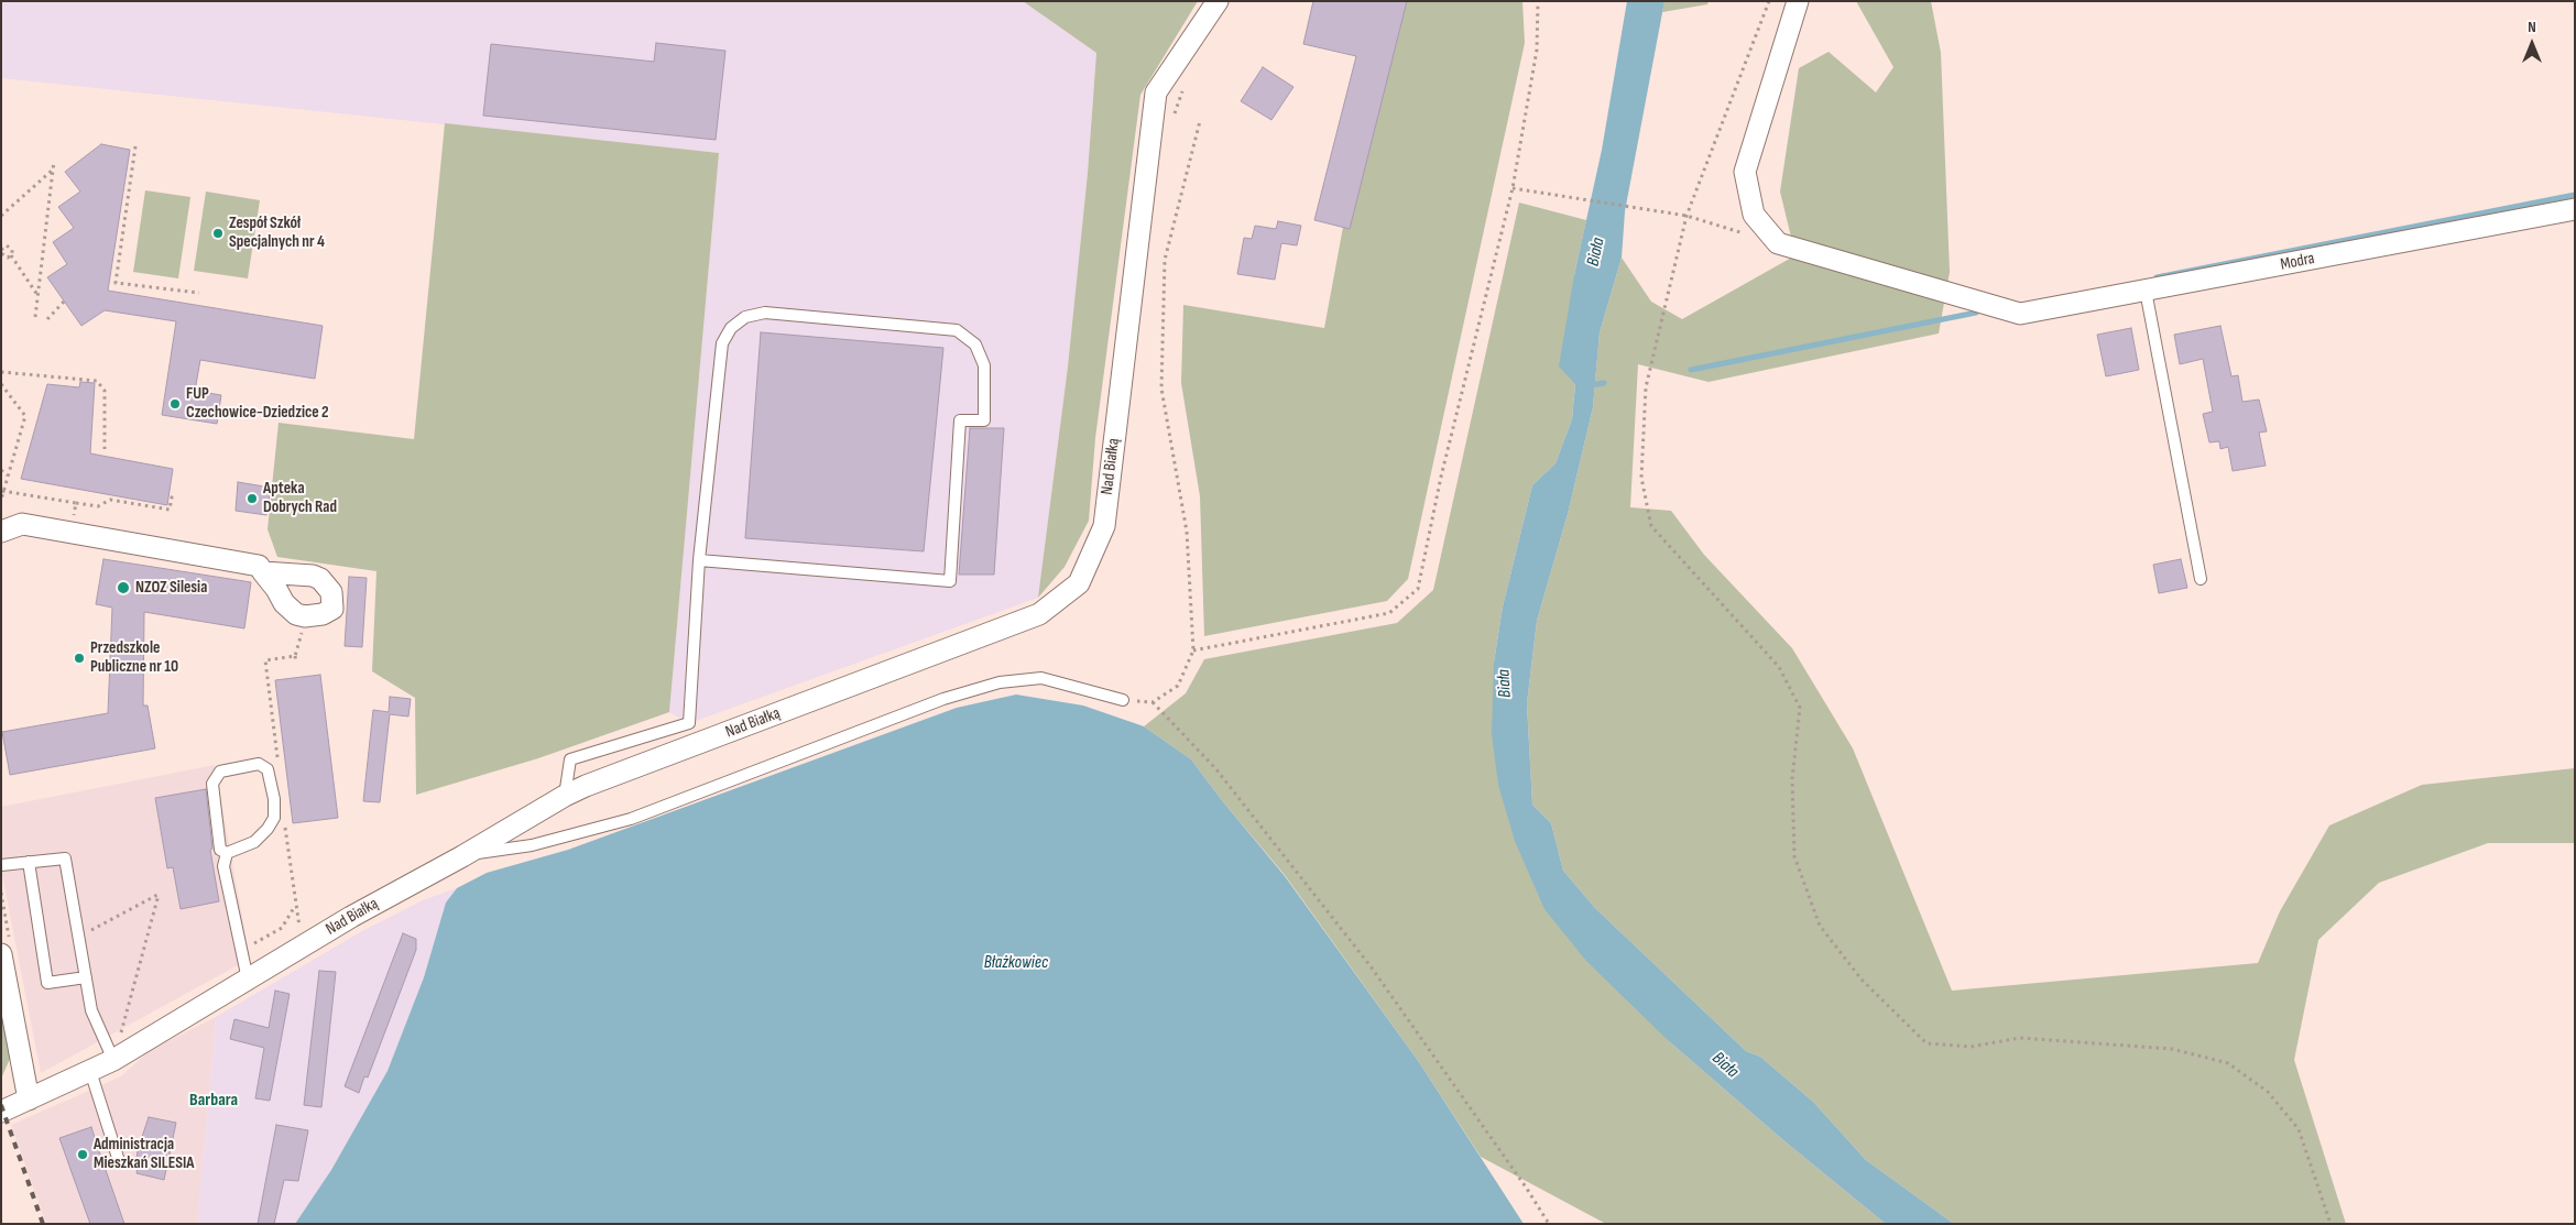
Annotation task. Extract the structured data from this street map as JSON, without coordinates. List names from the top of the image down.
{
  "streets": {
    "street": ["Modra", "Nad Białką"]
  },
  "districts": ["Barbara"],
  "water": ["Biała", "Błażkowiec"],
  "places": [
    "Zespół Szkół Specjalnych nr 4",
    "FUP Czechowice-Dziedzice 2",
    "Apteka Dobrych Rad",
    "NZOZ Silesia",
    "Przedszkole Publiczne nr 10",
    "Administracja Mieszkań SILESIA"
  ],
  "north": "top"
}
